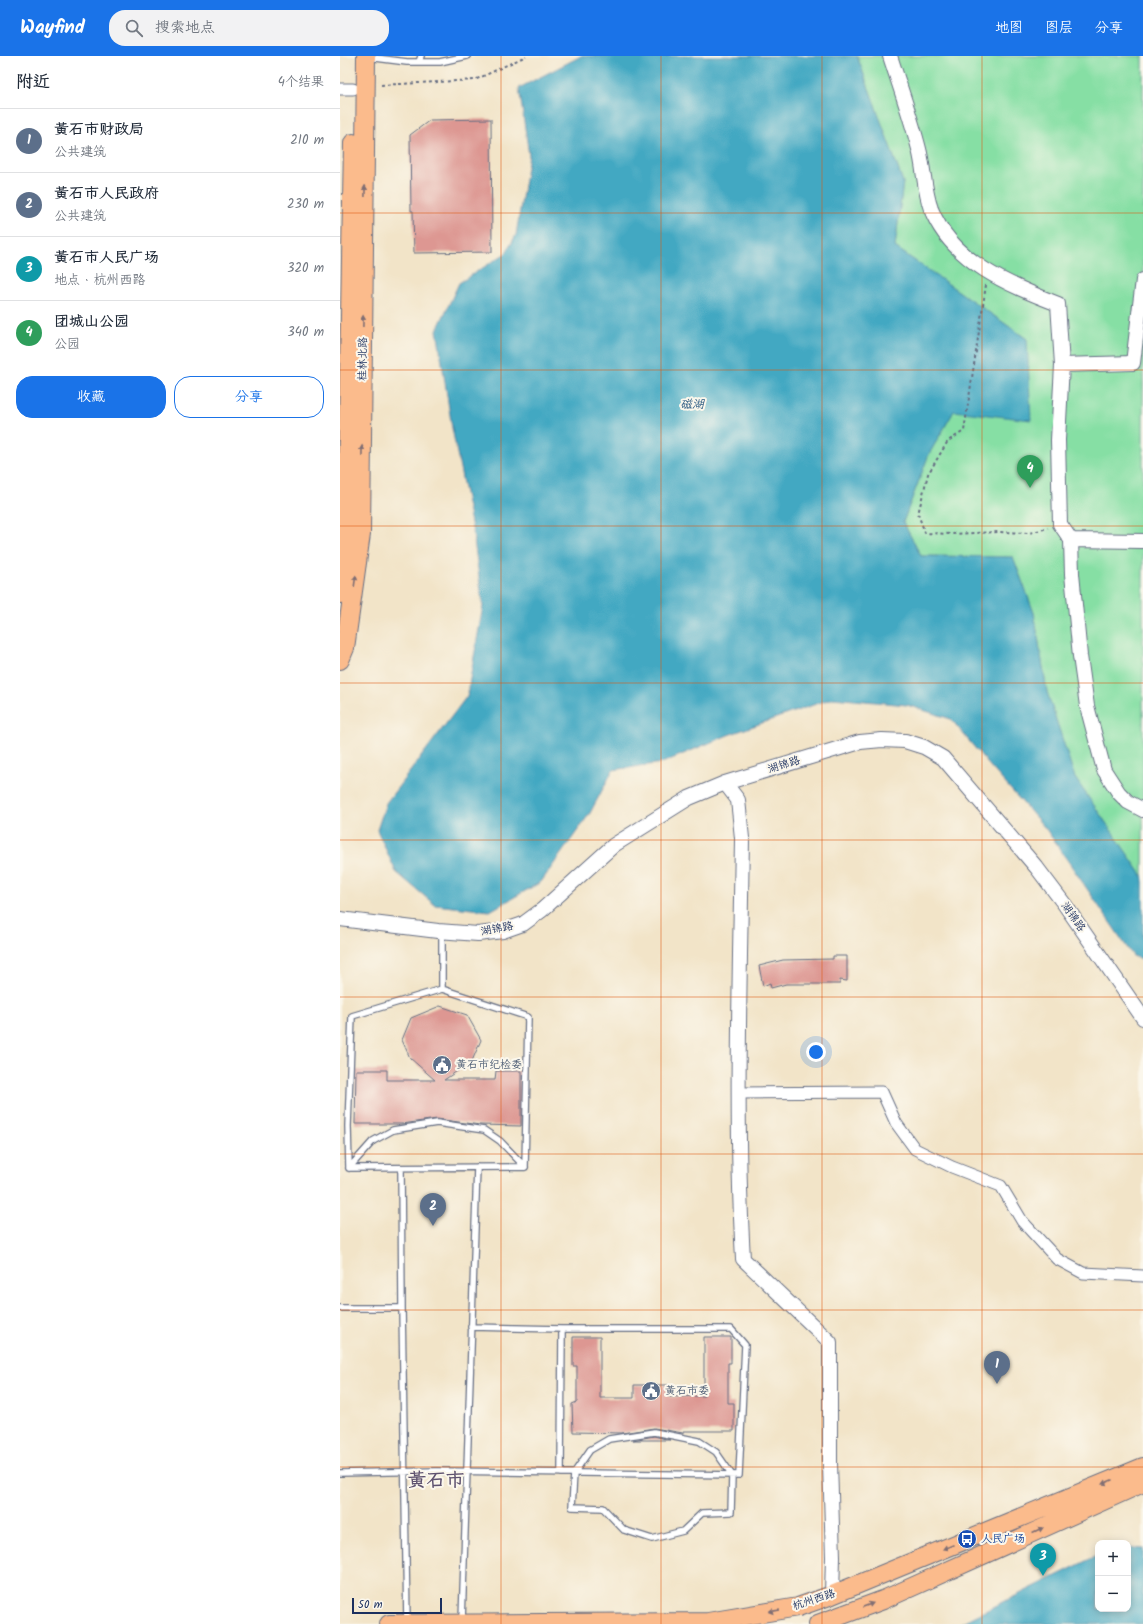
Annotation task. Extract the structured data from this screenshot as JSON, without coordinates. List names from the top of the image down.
{
  "streets": {
    "main road": ["桂林北路", "杭州西路"],
    "street": ["湖锦路"]
  },
  "districts": ["黄石市"],
  "water": ["磁湖"],
  "places": {
    "public building": ["黄石市纪检委", "黄石市委"],
    "bus stop": ["人民广场"]
  },
  "scale_bar": "50 m",
  "page": {
    "header": "Wayfind",
    "search": "搜索地点",
    "nav": ["地图", "图层", "分享"],
    "heading": ["附近", "4个结果"],
    "list": [
      {
        "mark": "1",
        "name": "黄石市财政局",
        "note": "公共建筑",
        "value": "210 m"
      },
      {
        "mark": "2",
        "name": "黄石市人民政府",
        "note": "公共建筑",
        "value": "230 m"
      },
      {
        "mark": "3",
        "name": "黄石市人民广场",
        "note": "地点 · 杭州西路",
        "value": "320 m"
      },
      {
        "mark": "4",
        "name": "团城山公园",
        "note": "公园",
        "value": "340 m"
      }
    ],
    "buttons": ["收藏", "分享"],
    "pins": [
      "4",
      "2",
      "1",
      "3"
    ],
    "map_buttons": ["+", "−"],
    "scale": "50 m"
  }
}
